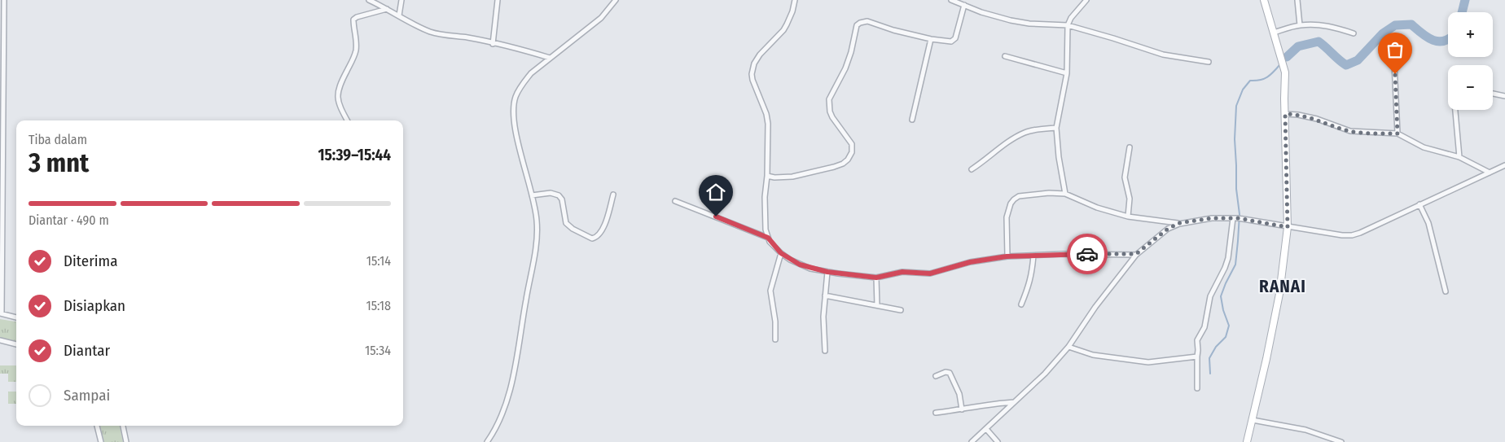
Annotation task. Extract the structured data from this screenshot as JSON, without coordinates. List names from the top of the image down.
{
  "districts": ["RANAI"],
  "page": {
    "map_buttons": ["+", "−"],
    "heading": ["3 mnt", "Tiba dalam", "15:39–15:44"],
    "bar": "Diantar · 490 m",
    "list": [
      ["Diterima", "15:14"],
      ["Disiapkan", "15:18"],
      ["Diantar", "15:34"],
      "Sampai"
    ]
  }
}
